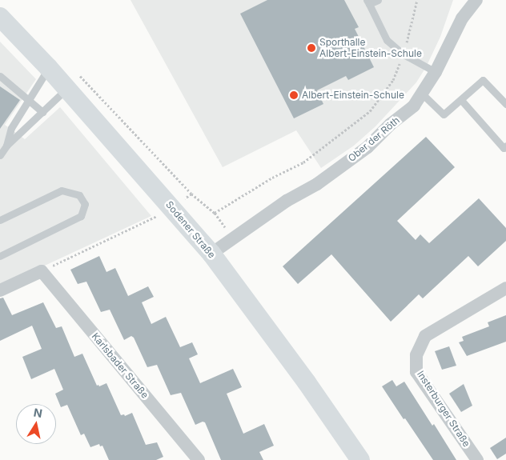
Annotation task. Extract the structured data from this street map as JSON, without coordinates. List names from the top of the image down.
{
  "streets": {
    "street": [
      "Ober der Röth",
      "Sodener Straße",
      "Karlsbader Straße",
      "Insterburger Straße"
    ]
  },
  "crossings": [
    ["Ober der Röth", "Sodener Straße"]
  ],
  "places": ["Sporthalle Albert-Einstein-Schule", "Albert-Einstein-Schule"],
  "north": "top"
}
